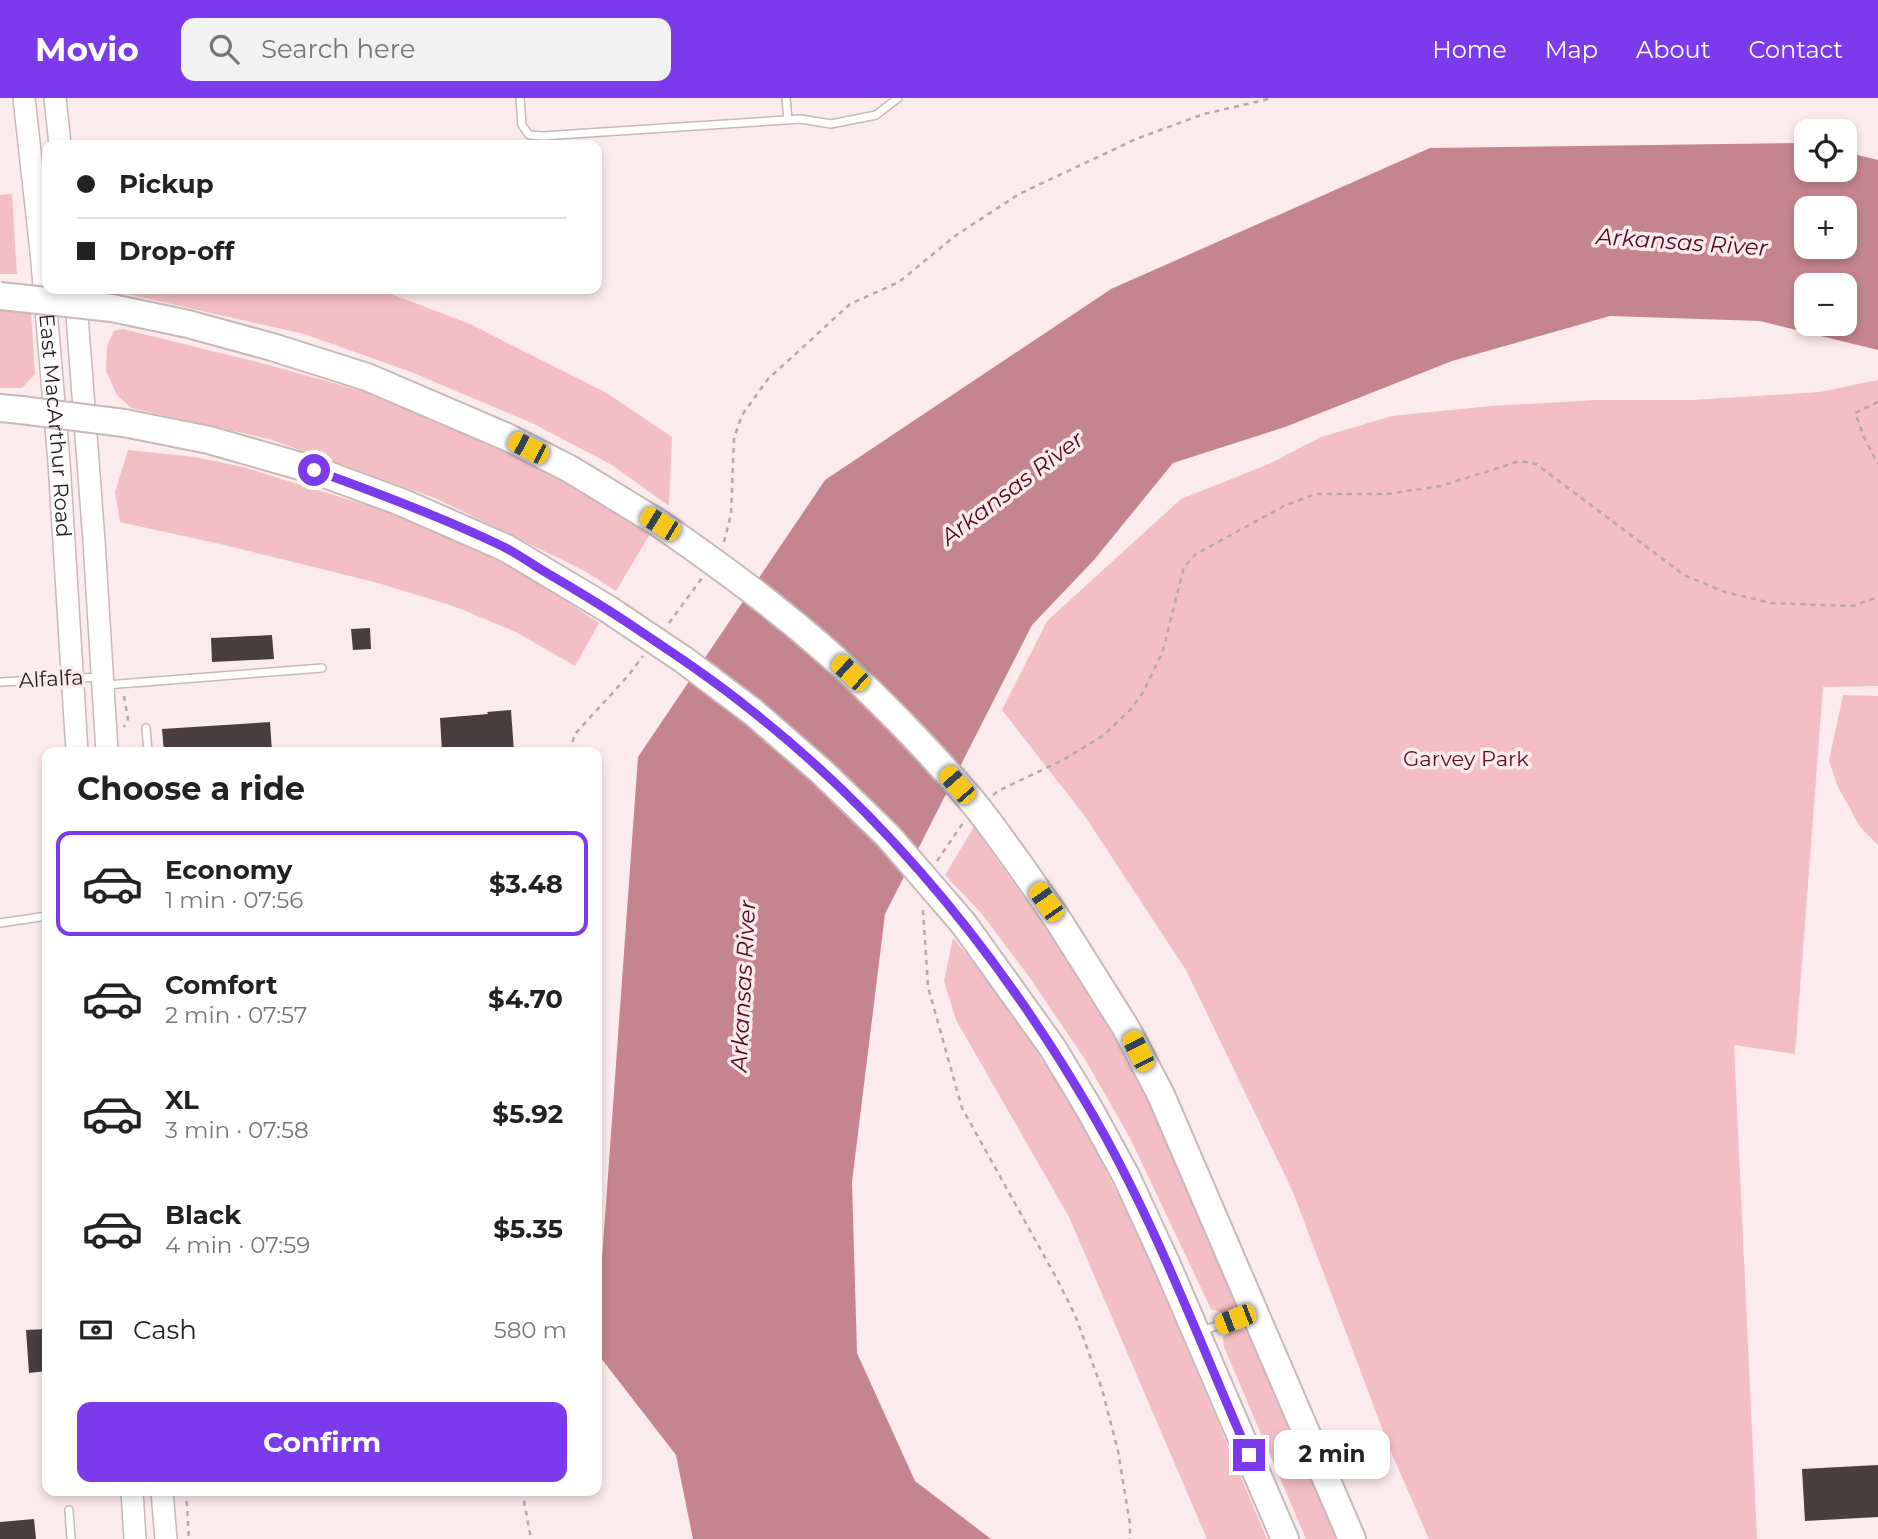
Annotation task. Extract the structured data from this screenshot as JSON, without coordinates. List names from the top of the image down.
{
  "streets": {
    "street": ["East MacArthur Road"],
    "lane": ["Alfalfa"]
  },
  "crossings": [
    ["East MacArthur Road", "Alfalfa"]
  ],
  "water": ["Arkansas River"],
  "parks": ["Garvey Park"],
  "page": {
    "header": "Movio",
    "search": "Search here",
    "nav": [
      "Home",
      "Map",
      "About",
      "Contact"
    ],
    "map_buttons": ["+", "−"],
    "banner": ["Pickup", "Drop-off"],
    "heading": "Choose a ride",
    "list": [
      {
        "name": "Economy",
        "note": "1 min · 07:56",
        "value": "$3.48"
      },
      {
        "name": "Comfort",
        "note": "2 min · 07:57",
        "value": "$4.70"
      },
      {
        "name": "XL",
        "note": "3 min · 07:58",
        "value": "$5.92"
      },
      {
        "name": "Black",
        "note": "4 min · 07:59",
        "value": "$5.35"
      }
    ],
    "pay": ["Cash", "580 m"],
    "buttons": "Confirm",
    "bubble": "2 min"
  }
}
